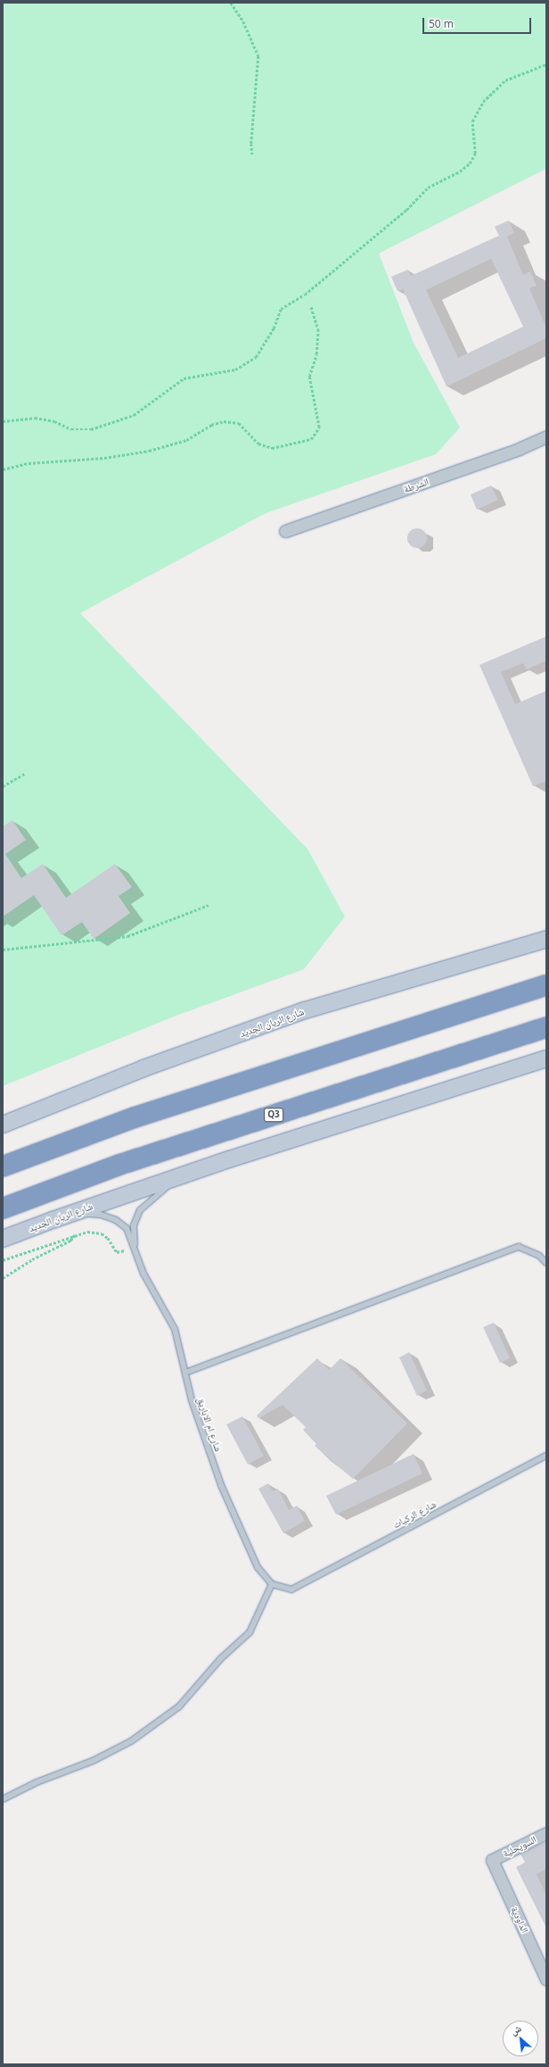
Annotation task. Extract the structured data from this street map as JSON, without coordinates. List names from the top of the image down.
{
  "streets": {
    "highway": ["Q3"],
    "main road": ["شارع الريان الجديد"],
    "street": ["الشرطة", "السويحلية", "الداودية"],
    "lane": ["شارع ام الاباريق", "شارع الركيات"]
  },
  "crossings": [
    ["شارع الريان الجديد", "شارع ام الاباريق"],
    ["شارع ام الاباريق", "شارع الركيات"],
    ["السويحلية", "الداودية"]
  ],
  "scale_bar": "50 m",
  "north": "top left"
}
